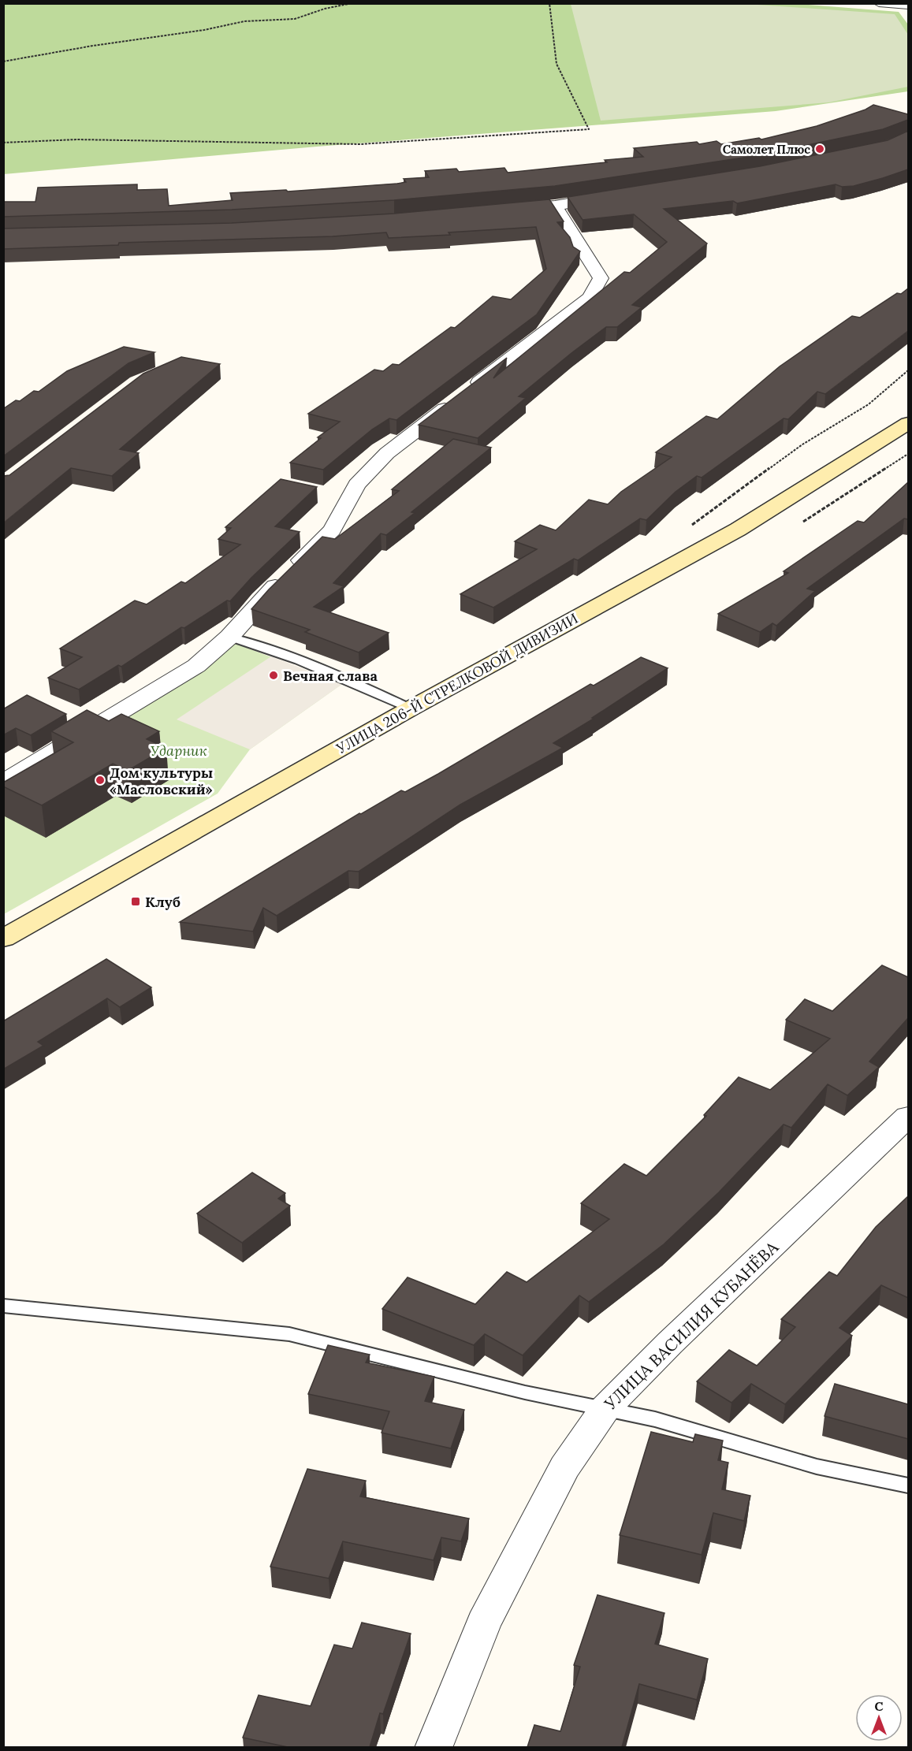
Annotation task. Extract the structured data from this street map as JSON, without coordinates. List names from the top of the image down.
{
  "streets": {
    "main road": ["УЛИЦА 206-Й СТРЕЛКОВОЙ ДИВИЗИИ"],
    "street": ["УЛИЦА ВАСИЛИЯ КУБАНЁВА"]
  },
  "parks": ["Ударник"],
  "places": {
    "other": ["Самолет Плюс", "Вечная слава", "Дом культуры «Масловский»"],
    "transit": ["Клуб"]
  },
  "north": "top"
}
